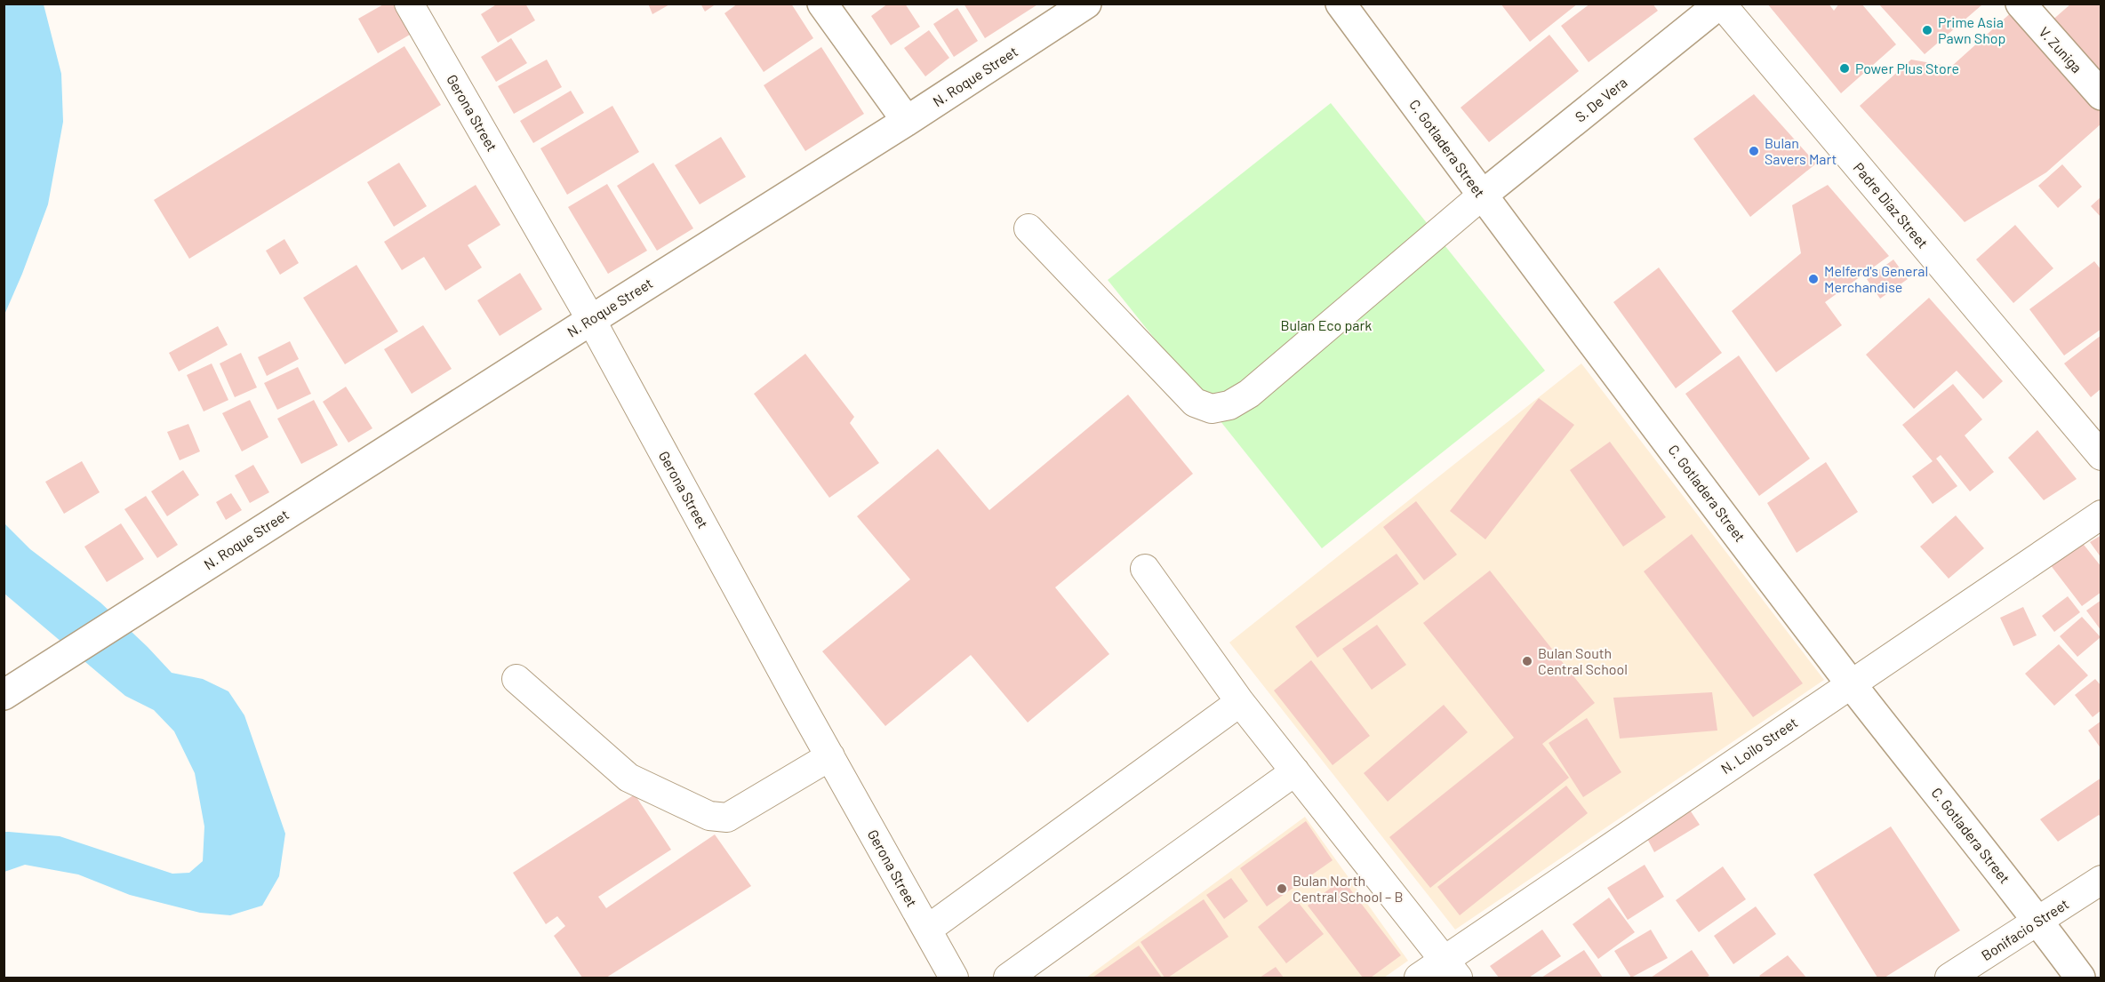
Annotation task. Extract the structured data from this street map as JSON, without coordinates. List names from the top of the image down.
{
  "streets": {
    "street": [
      "V. Zuniga",
      "N. Roque Street",
      "S. De Vera",
      "Gerona Street",
      "C. Gotladera Street",
      "Padre Diaz Street",
      "N. Loilo Street",
      "Bonifacio Street"
    ]
  },
  "crossings": [
    ["N. Roque Street", "Gerona Street"],
    ["S. De Vera", "C. Gotladera Street"],
    ["S. De Vera", "Padre Diaz Street"],
    ["C. Gotladera Street", "N. Loilo Street"],
    ["C. Gotladera Street", "Bonifacio Street"]
  ],
  "parks": ["Bulan Eco park"],
  "places": [
    "Prime Asia Pawn Shop",
    "Power Plus Store",
    "Bulan Savers Mart",
    "Melferd's General Merchandise",
    "Bulan South Central School",
    "Bulan North Central School – B"
  ]
}
